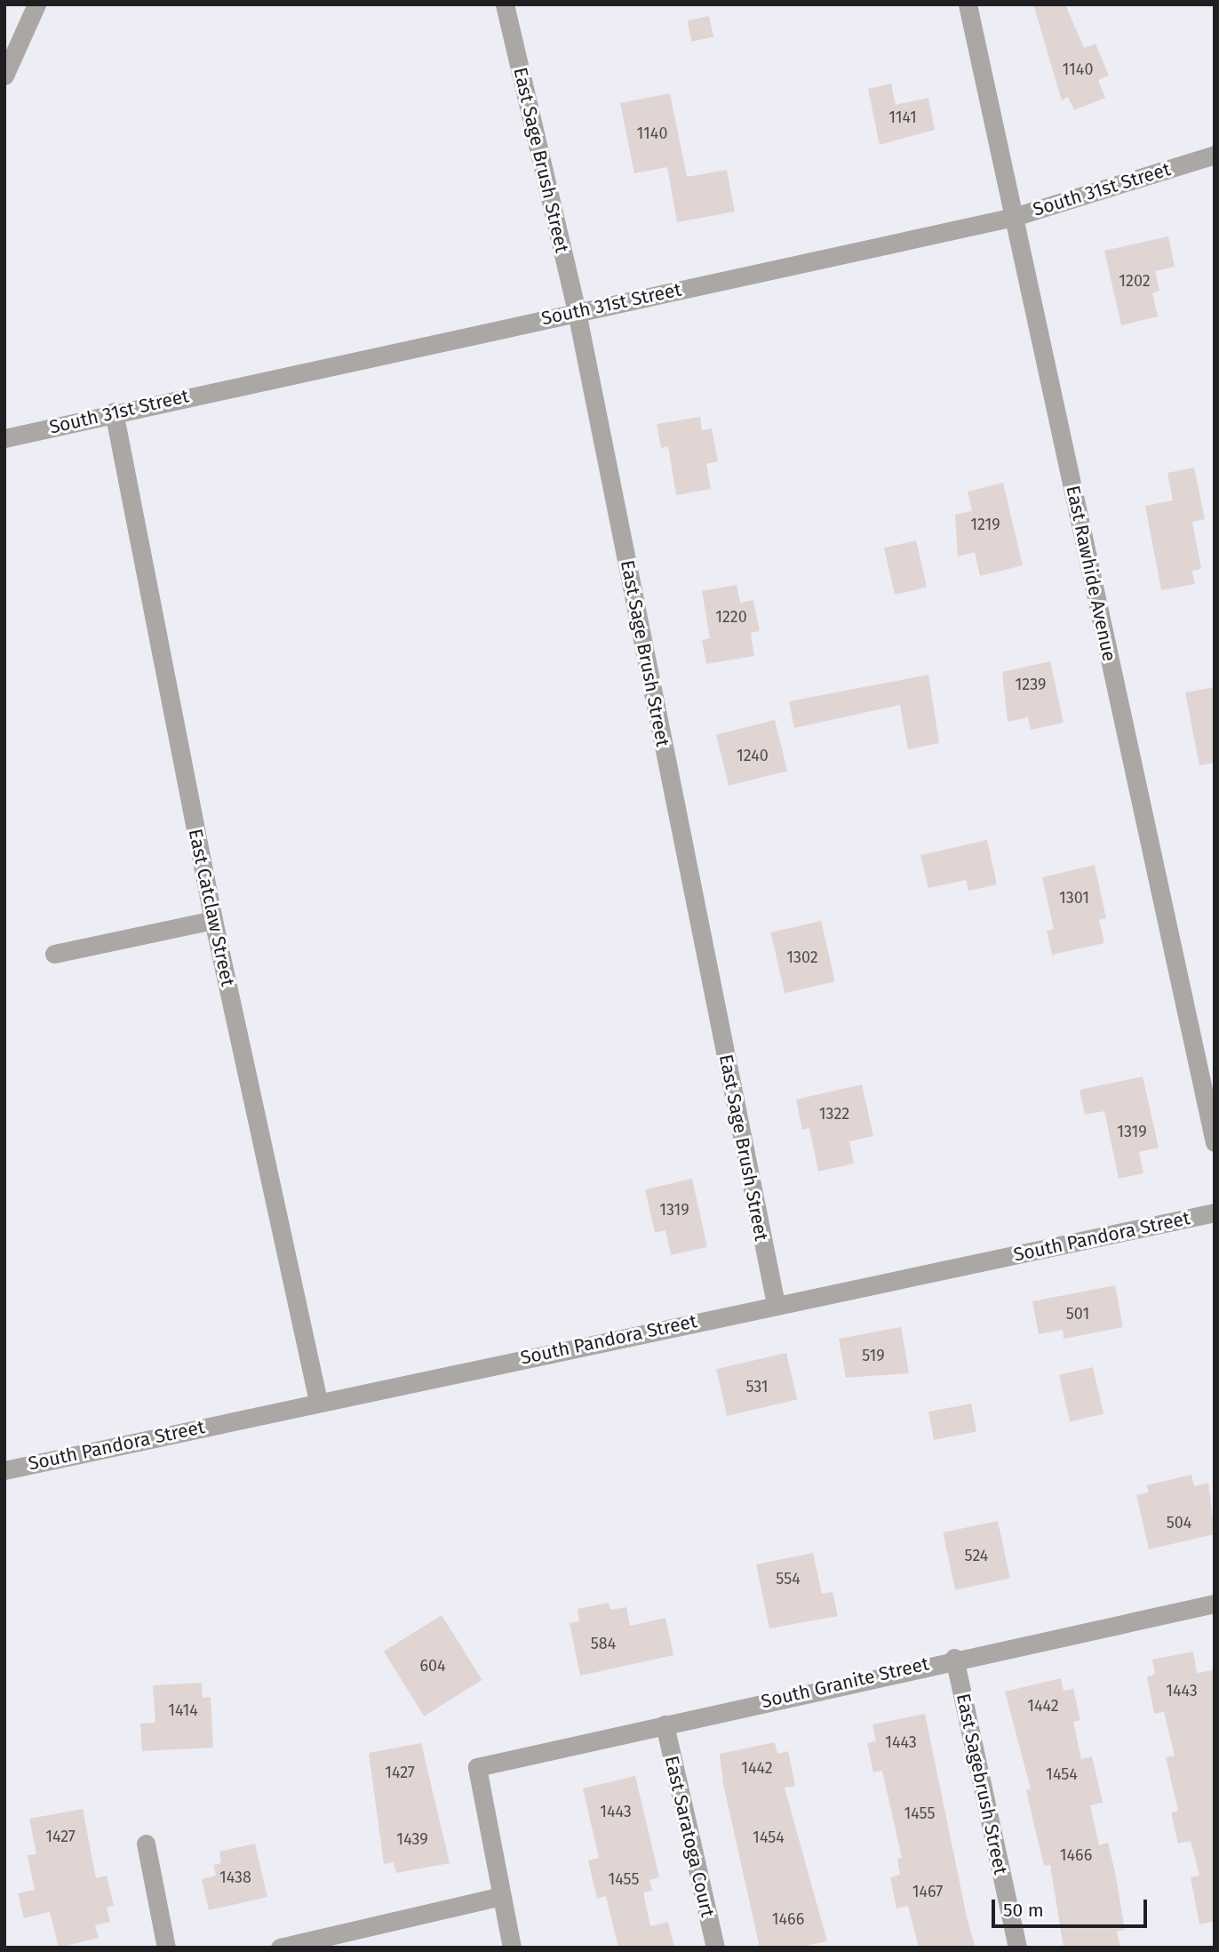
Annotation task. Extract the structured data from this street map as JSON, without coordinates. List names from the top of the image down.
{
  "streets": {
    "street": [
      "East Sage Brush Street",
      "South 31st Street",
      "East Rawhide Avenue",
      "East Catclaw Street",
      "South Pandora Street",
      "South Granite Street",
      "East Sagebrush Street",
      "East Saratoga Court"
    ]
  },
  "crossings": [
    ["East Sage Brush Street", "South 31st Street"],
    ["East Sage Brush Street", "South Pandora Street"],
    ["South 31st Street", "East Rawhide Avenue"],
    ["South 31st Street", "East Catclaw Street"],
    ["East Catclaw Street", "South Pandora Street"],
    ["South Granite Street", "East Sagebrush Street"],
    ["South Granite Street", "East Saratoga Court"]
  ],
  "house_numbers": [
    "1140",
    "1141",
    "1140",
    "1202",
    "1219",
    "1220",
    "1239",
    "1240",
    "1301",
    "1302",
    "1322",
    "1319",
    "1319",
    "501",
    "519",
    "531",
    "504",
    "524",
    "554",
    "584",
    "604",
    "1443",
    "1442",
    "1414",
    "1443",
    "1442",
    "1427",
    "1454",
    "1443",
    "1455",
    "1427",
    "1454",
    "1439",
    "1466",
    "1438",
    "1455",
    "1467",
    "1466"
  ],
  "scale_bar": "50 m"
}
